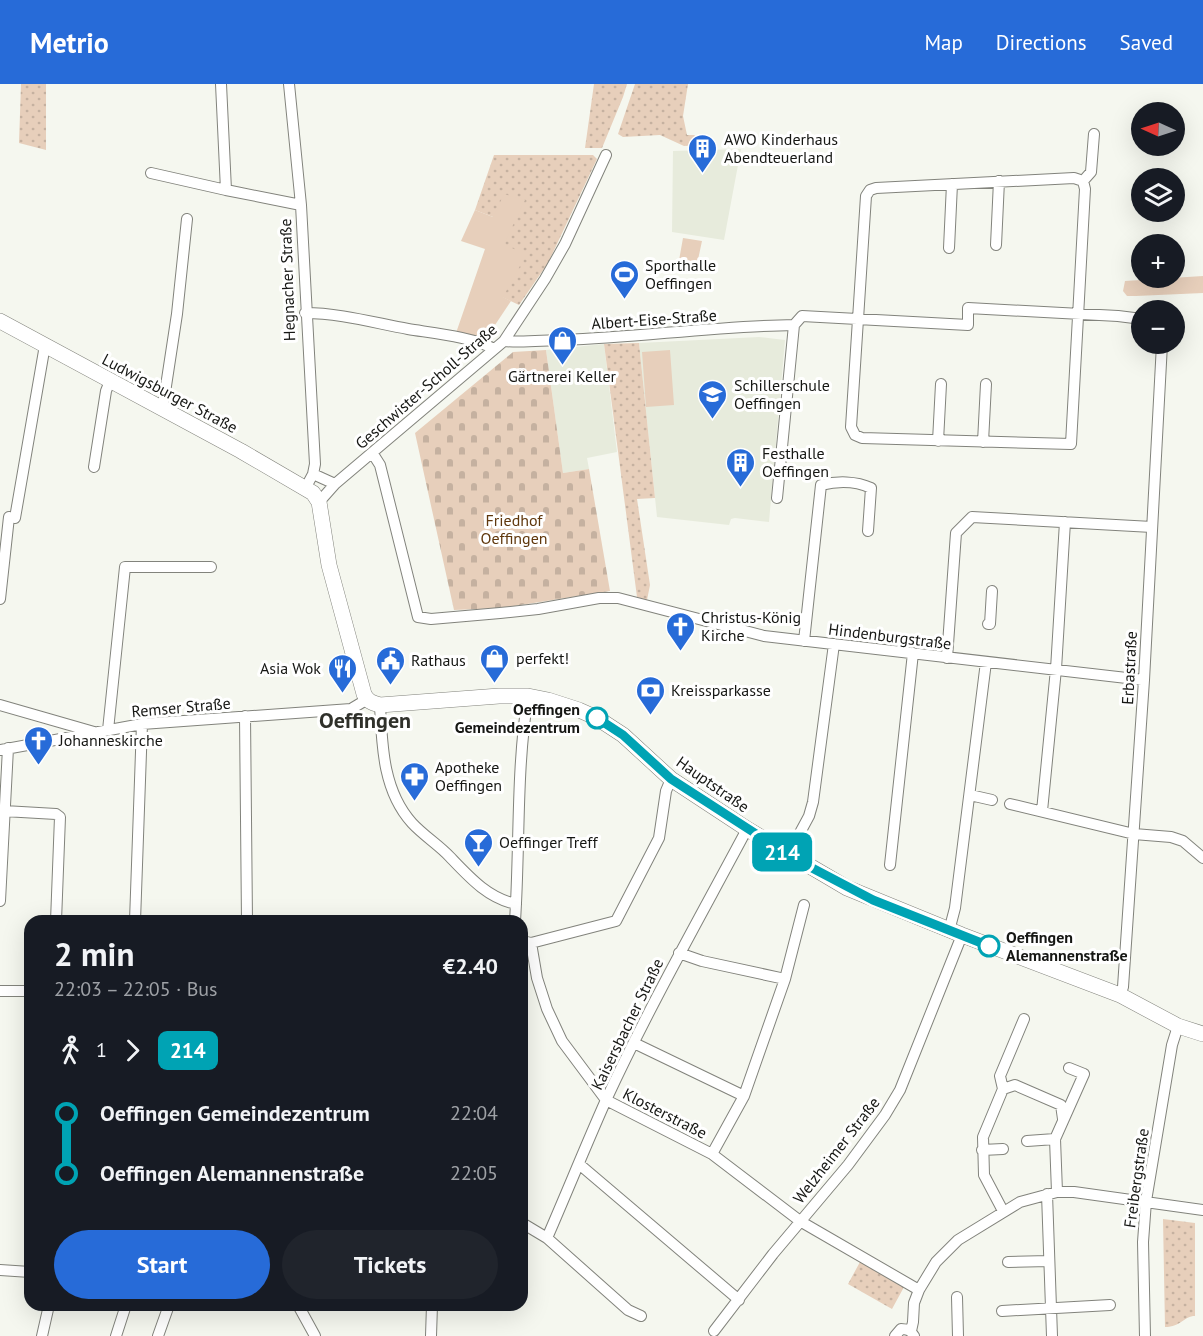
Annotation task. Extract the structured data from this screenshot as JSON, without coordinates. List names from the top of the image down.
{
  "streets": {
    "street": [
      "Hegnacher Straße",
      "Albert-Eise-Straße",
      "Geschwister-Scholl-Straße",
      "Ludwigsburger Straße",
      "Hindenburgstraße",
      "Erbastraße",
      "Remser Straße",
      "Hauptstraße",
      "Kaisersbacher Straße",
      "Klosterstraße",
      "Welzheimer Straße",
      "Freibergstraße"
    ]
  },
  "crossings": [
    ["Hegnacher Straße", "Ludwigsburger Straße"],
    ["Albert-Eise-Straße", "Geschwister-Scholl-Straße"],
    ["Geschwister-Scholl-Straße", "Ludwigsburger Straße"],
    ["Geschwister-Scholl-Straße", "Hindenburgstraße"],
    ["Hindenburgstraße", "Erbastraße"],
    ["Hindenburgstraße", "Welzheimer Straße"],
    ["Erbastraße", "Hauptstraße"],
    ["Remser Straße", "Hauptstraße"],
    ["Hauptstraße", "Kaisersbacher Straße"],
    ["Hauptstraße", "Welzheimer Straße"],
    ["Hauptstraße", "Freibergstraße"],
    ["Kaisersbacher Straße", "Klosterstraße"],
    ["Klosterstraße", "Welzheimer Straße"]
  ],
  "districts": ["Oeffingen"],
  "parks": ["Friedhof Oeffingen"],
  "places": {
    "building": ["AWO Kinderhaus Abendteuerland", "Festhalle Oeffingen"],
    "sports": ["Sporthalle Oeffingen"],
    "shop": ["Gärtnerei Keller", "perfekt!"],
    "school or university": ["Schillerschule Oeffingen"],
    "church": ["Christus-König Kirche", "Johanneskirche"],
    "public building": ["Rathaus"],
    "restaurant": ["Asia Wok"],
    "bank": ["Kreissparkasse"],
    "other": ["Oeffingen Gemeindezentrum", "Oeffingen Alemannenstraße"],
    "pharmacy": ["Apotheke Oeffingen"],
    "bar": ["Oeffinger Treff"]
  },
  "lines": ["bus line 214"],
  "north": "left",
  "page": {
    "header": "Metrio",
    "nav": ["Map", "Directions", "Saved"],
    "on_map": "214",
    "map_buttons": ["+", "−"],
    "heading": ["2 min", "22:03 – 22:05 · Bus", "€2.40"],
    "legs": ["1", "214"],
    "list": [
      {
        "name": "Oeffingen Gemeindezentrum",
        "value": "22:04"
      },
      {
        "name": "Oeffingen Alemannenstraße",
        "value": "22:05"
      }
    ],
    "buttons": ["Start", "Tickets"]
  }
}
